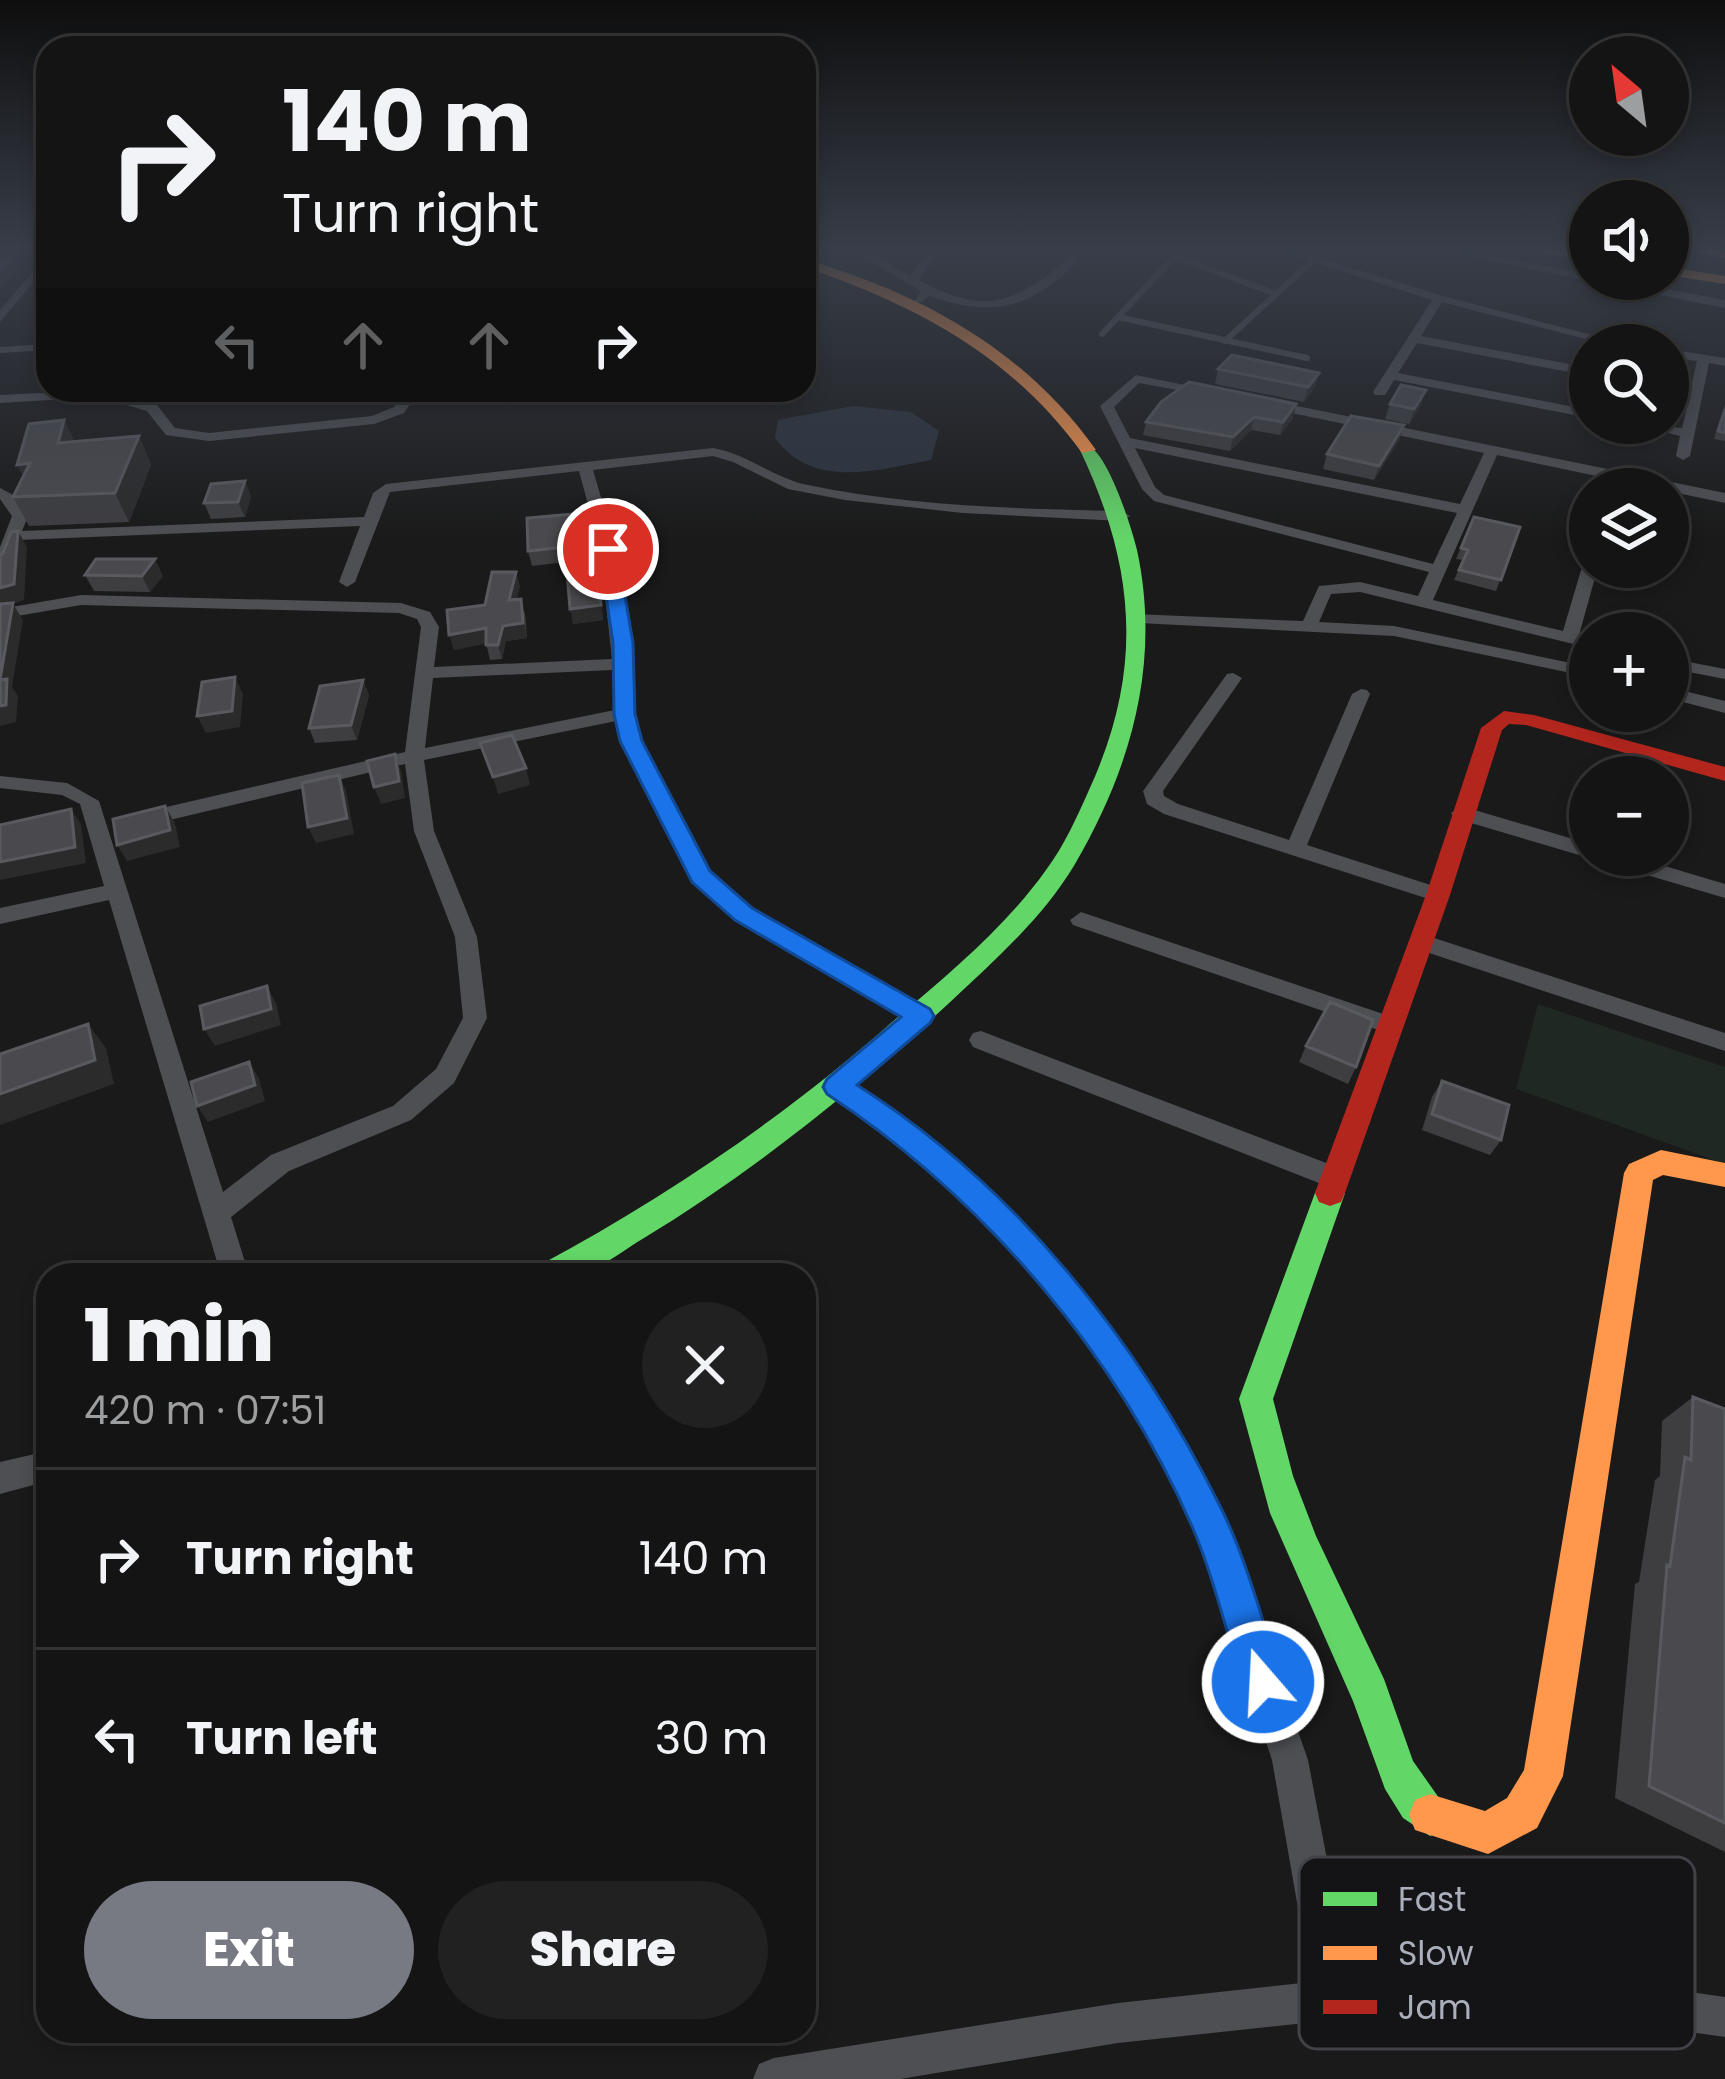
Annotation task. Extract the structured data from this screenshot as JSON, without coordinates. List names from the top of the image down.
{
  "legend": ["Fast", "Slow", "Jam"],
  "north": "top left",
  "page": {
    "map_buttons": ["+", "−"],
    "turn": ["140 m", "Turn right"],
    "heading": ["1 min", "420 m · 07:51"],
    "list": [
      {
        "name": "Turn right",
        "value": "140 m"
      },
      {
        "name": "Turn left",
        "value": "30 m"
      }
    ],
    "buttons": ["Exit", "Share"]
  }
}
